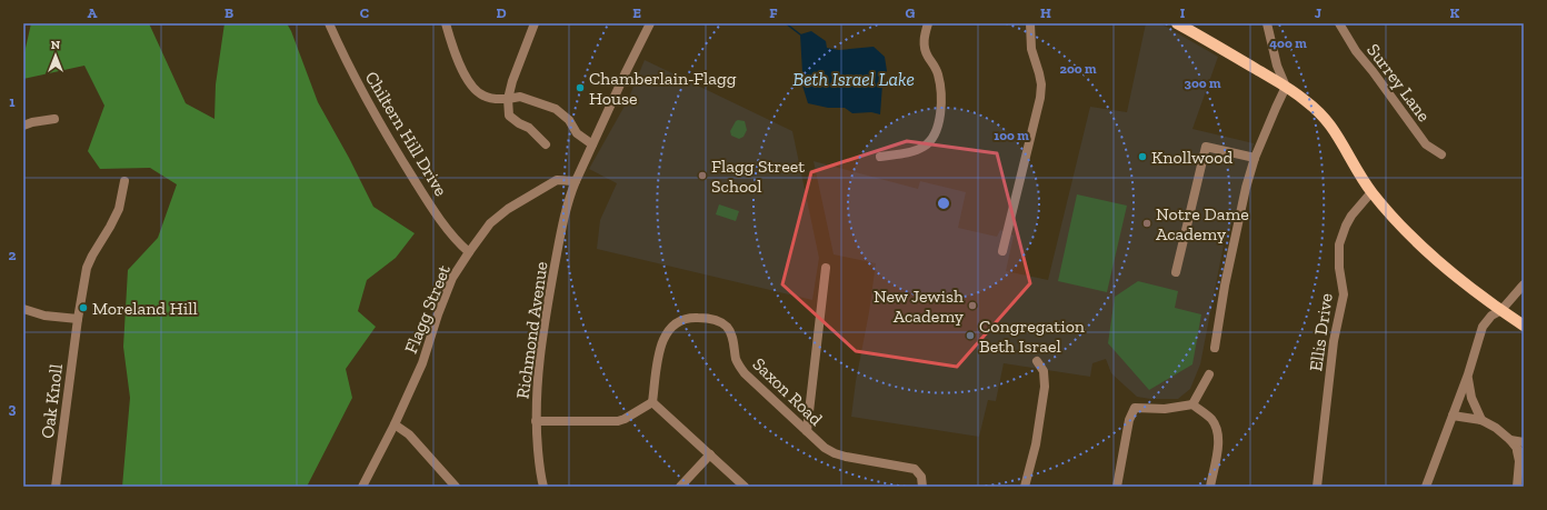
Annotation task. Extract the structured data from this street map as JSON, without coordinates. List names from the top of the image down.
{
  "streets": {
    "street": [
      "Surrey Lane",
      "Chiltern Hill Drive",
      "Flagg Street",
      "Richmond Avenue",
      "Ellis Drive",
      "Saxon Road",
      "Oak Knoll"
    ]
  },
  "crossings": [
    ["Chiltern Hill Drive", "Flagg Street"],
    ["Flagg Street", "Richmond Avenue"]
  ],
  "water": ["Beth Israel Lake"],
  "places": [
    "Chamberlain-Flagg House",
    "Knollwood",
    "Flagg Street School",
    "Notre Dame Academy",
    "New Jewish Academy",
    "Moreland Hill",
    "Congregation Beth Israel"
  ],
  "north": "top",
  "grid": {
    "columns": [
      "A",
      "B",
      "C",
      "D",
      "E",
      "F",
      "G",
      "H",
      "I",
      "J",
      "K"
    ],
    "rows": ["1", "2", "3"]
  },
  "rings": [
    "400 m",
    "200 m",
    "300 m",
    "100 m"
  ]
}
